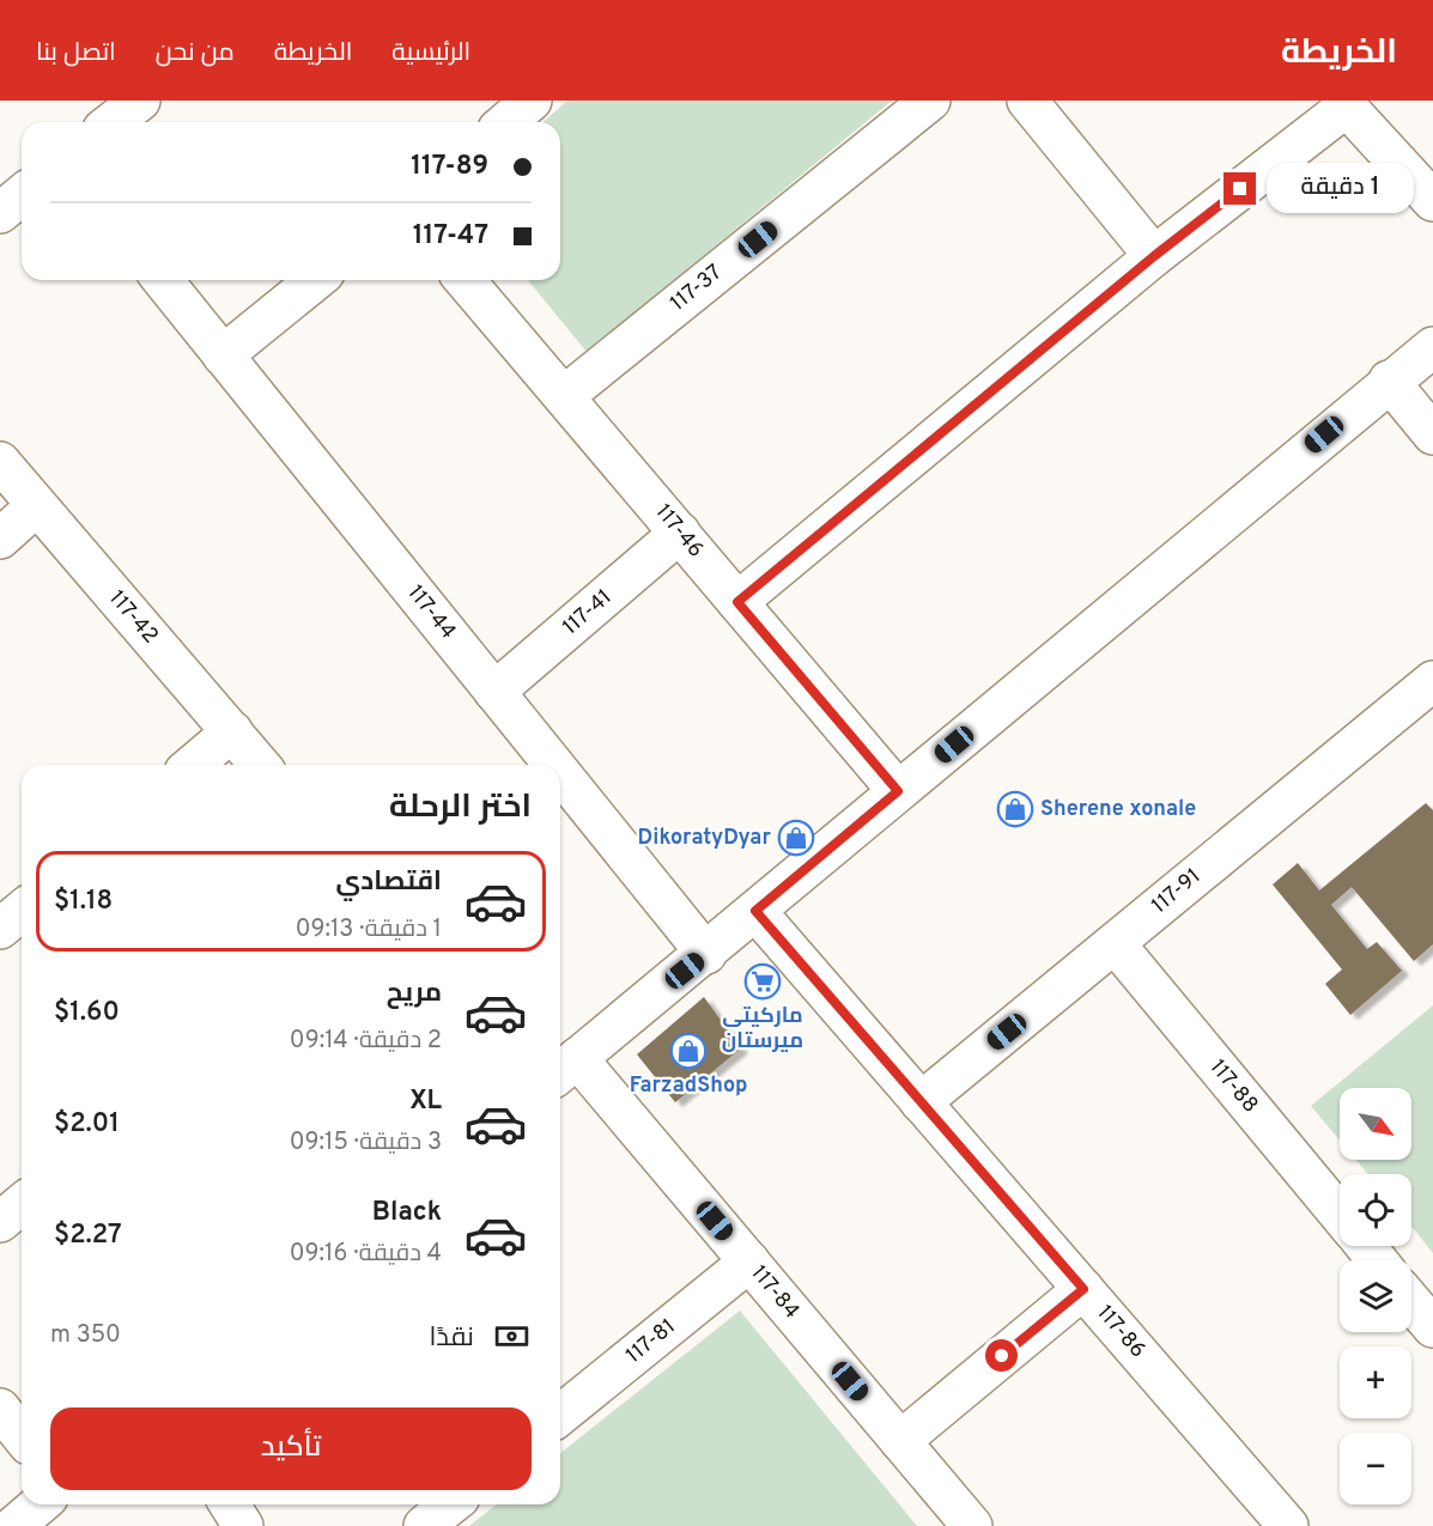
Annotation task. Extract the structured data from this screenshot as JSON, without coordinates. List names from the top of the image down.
{
  "streets": {
    "street": [
      "117-37",
      "117-46",
      "117-44",
      "117-41",
      "117-42",
      "117-91",
      "117-88",
      "117-84",
      "117-86",
      "117-81"
    ]
  },
  "crossings": [
    ["117-37", "117-46"],
    ["117-46", "117-41"],
    ["117-44", "117-41"],
    ["117-91", "117-88"],
    ["117-91", "117-86"],
    ["117-84", "117-81"]
  ],
  "places": {
    "shop": ["Sherene xonale", "DikoratyDyar", "FarzadShop"],
    "supermarket": ["مارکیتی میرستان"]
  },
  "north": "bottom right",
  "page": {
    "header": "الخريطة",
    "nav": [
      "الرئيسية",
      "الخريطة",
      "من نحن",
      "اتصل بنا"
    ],
    "banner": ["117-89", "117-47"],
    "bubble": "1 دقيقة",
    "heading": "اختر الرحلة",
    "list": [
      {
        "name": "اقتصادي",
        "note": "1 دقيقة · 09:13",
        "value": "$1.18"
      },
      {
        "name": "مريح",
        "note": "2 دقيقة · 09:14",
        "value": "$1.60"
      },
      {
        "name": "XL",
        "note": "3 دقيقة · 09:15",
        "value": "$2.01"
      },
      {
        "name": "Black",
        "note": "4 دقيقة · 09:16",
        "value": "$2.27"
      }
    ],
    "map_buttons": ["+", "−"],
    "pay": ["نقدًا", "350 m"],
    "buttons": "تأكيد"
  }
}
